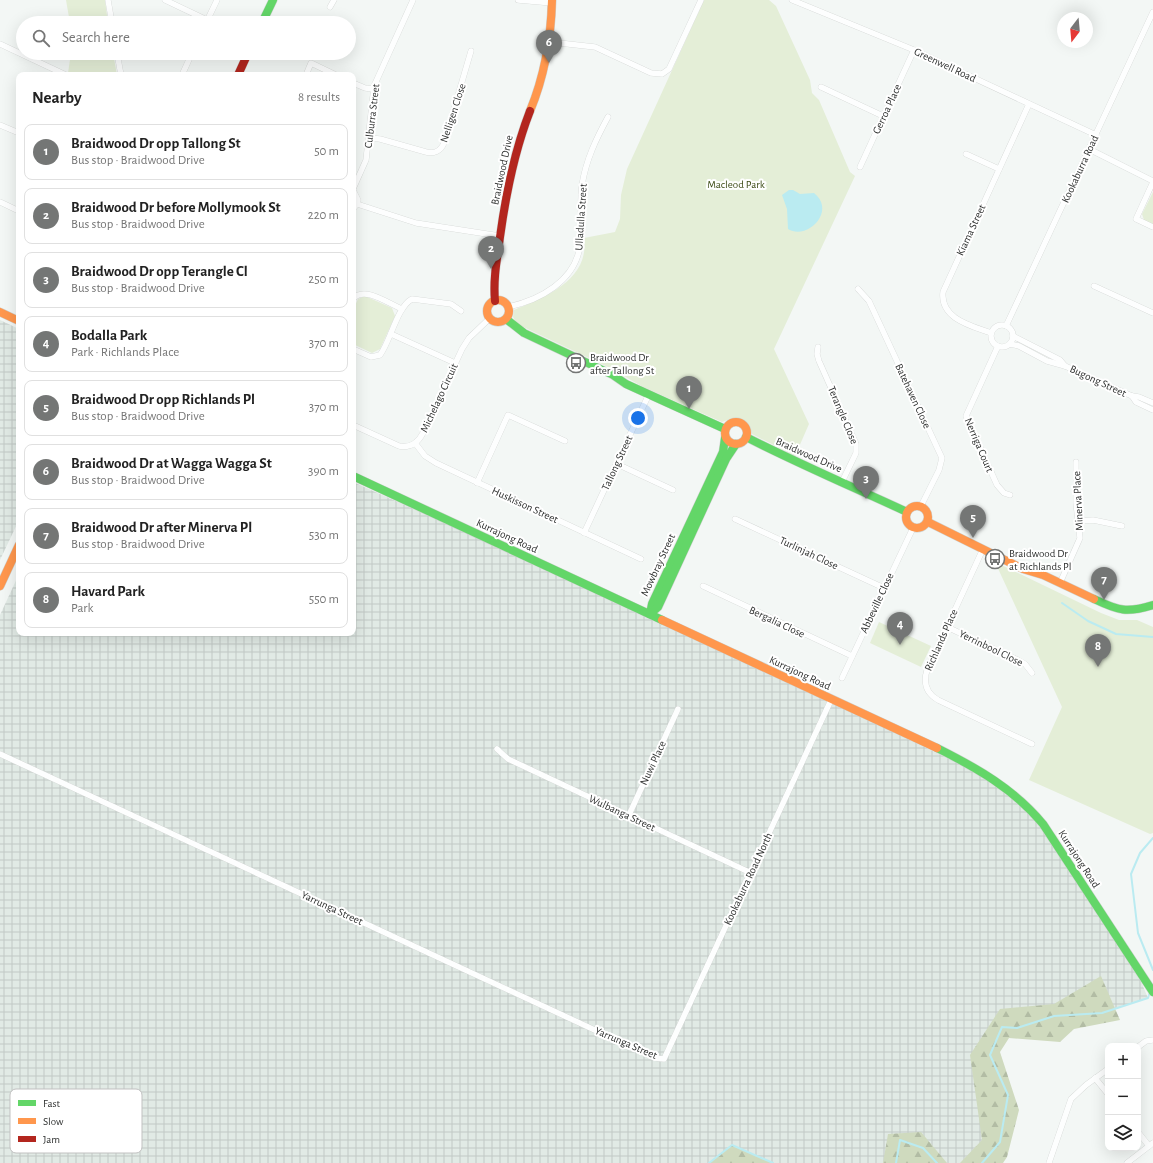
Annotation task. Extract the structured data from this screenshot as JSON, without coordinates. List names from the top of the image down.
{
  "streets": {
    "street": [
      "Greenwell Road",
      "Gerroa Place",
      "Nelligen Close",
      "Culburra Street",
      "Kookaburra Road",
      "Braidwood Drive",
      "Ulladulla Street",
      "Kiama Street",
      "Bugong Street",
      "Batehaven Close",
      "Michelago Circuit",
      "Terangle Close",
      "Nerriga Court",
      "Tallong Street",
      "Minerva Place",
      "Huskisson Street",
      "Kurrajong Road",
      "Turlinjah Close",
      "Mowbray Street",
      "Abbeville Close",
      "Bergalia Close",
      "Richlands Place",
      "Yerrinbool Close",
      "Nuwi Place",
      "Wulbanga Street",
      "Kookaburra Road North",
      "Yarrunga Street"
    ]
  },
  "crossings": [
    ["Greenwell Road", "Gerroa Place"],
    ["Greenwell Road", "Kookaburra Road"],
    ["Greenwell Road", "Kiama Street"],
    ["Nelligen Close", "Culburra Street"],
    ["Kookaburra Road", "Kiama Street"],
    ["Kookaburra Road", "Bugong Street"],
    ["Kookaburra Road", "Nerriga Court"],
    ["Braidwood Drive", "Ulladulla Street"],
    ["Braidwood Drive", "Batehaven Close"],
    ["Braidwood Drive", "Michelago Circuit"],
    ["Braidwood Drive", "Terangle Close"],
    ["Braidwood Drive", "Mowbray Street"],
    ["Braidwood Drive", "Abbeville Close"],
    ["Ulladulla Street", "Michelago Circuit"],
    ["Kiama Street", "Bugong Street"],
    ["Kiama Street", "Nerriga Court"],
    ["Bugong Street", "Nerriga Court"],
    ["Batehaven Close", "Abbeville Close"],
    ["Michelago Circuit", "Huskisson Street"],
    ["Tallong Street", "Huskisson Street"],
    ["Kurrajong Road", "Mowbray Street"],
    ["Kurrajong Road", "Kookaburra Road North"],
    ["Turlinjah Close", "Abbeville Close"],
    ["Abbeville Close", "Bergalia Close"],
    ["Richlands Place", "Yerrinbool Close"],
    ["Nuwi Place", "Wulbanga Street"],
    ["Wulbanga Street", "Kookaburra Road North"],
    ["Kookaburra Road North", "Yarrunga Street"]
  ],
  "parks": ["Macleod Park"],
  "places": {
    "bus stop": ["Braidwood Dr after Tallong St", "Braidwood Dr at Richlands Pl"]
  },
  "legend": ["Fast", "Slow", "Jam"],
  "north": "bottom",
  "page": {
    "search": "Search here",
    "pins": [
      "6",
      "2",
      "1",
      "3",
      "5",
      "7",
      "4",
      "8"
    ],
    "heading": ["Nearby", "8 results"],
    "list": [
      {
        "mark": "1",
        "name": "Braidwood Dr opp Tallong St",
        "note": "Bus stop · Braidwood Drive",
        "value": "50 m"
      },
      {
        "mark": "2",
        "name": "Braidwood Dr before Mollymook St",
        "note": "Bus stop · Braidwood Drive",
        "value": "220 m"
      },
      {
        "mark": "3",
        "name": "Braidwood Dr opp Terangle Cl",
        "note": "Bus stop · Braidwood Drive",
        "value": "250 m"
      },
      {
        "mark": "4",
        "name": "Bodalla Park",
        "note": "Park · Richlands Place",
        "value": "370 m"
      },
      {
        "mark": "5",
        "name": "Braidwood Dr opp Richlands Pl",
        "note": "Bus stop · Braidwood Drive",
        "value": "370 m"
      },
      {
        "mark": "6",
        "name": "Braidwood Dr at Wagga Wagga St",
        "note": "Bus stop · Braidwood Drive",
        "value": "390 m"
      },
      {
        "mark": "7",
        "name": "Braidwood Dr after Minerva Pl",
        "note": "Bus stop · Braidwood Drive",
        "value": "530 m"
      },
      {
        "mark": "8",
        "name": "Havard Park",
        "note": "Park",
        "value": "550 m"
      }
    ],
    "map_buttons": ["+", "−"]
  }
}
